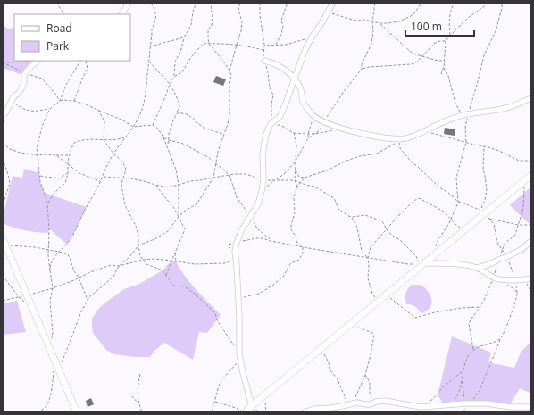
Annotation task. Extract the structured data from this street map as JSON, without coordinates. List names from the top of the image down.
{
  "legend": ["Road", "Park"],
  "scale_bar": "100 m"
}
